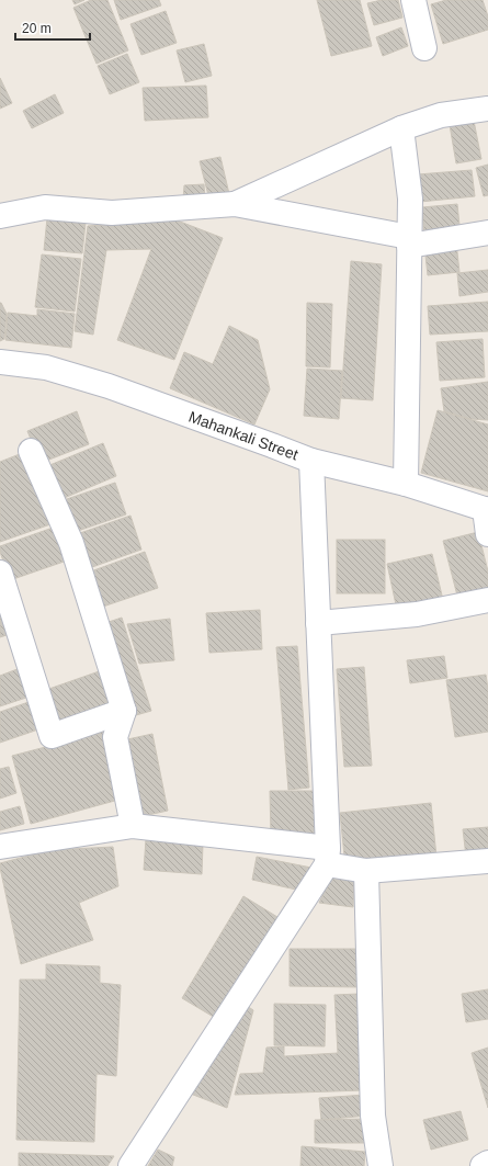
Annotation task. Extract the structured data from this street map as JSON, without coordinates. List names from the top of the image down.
{
  "streets": {
    "street": ["Mahankali Street"]
  },
  "scale_bar": "20 m"
}
